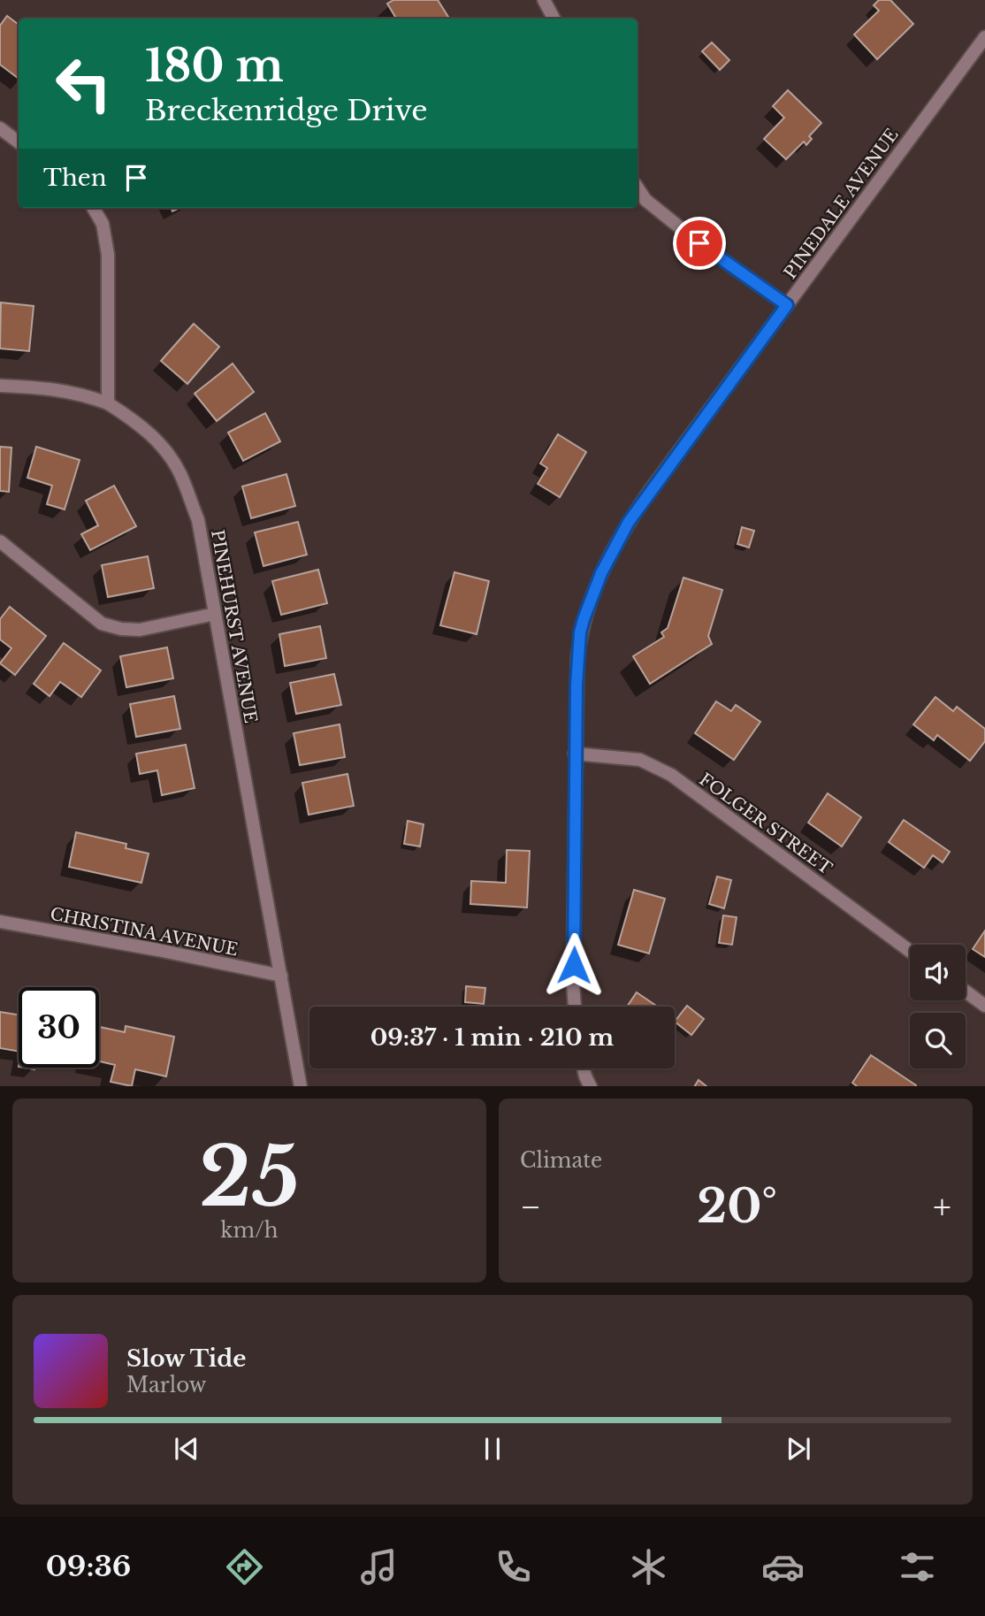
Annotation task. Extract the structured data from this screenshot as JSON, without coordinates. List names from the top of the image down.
{
  "streets": {
    "street": [
      "PINEDALE AVENUE",
      "PINEHURST AVENUE",
      "FOLGER STREET",
      "CHRISTINA AVENUE"
    ]
  },
  "crossings": [
    ["PINEDALE AVENUE", "FOLGER STREET"],
    ["PINEHURST AVENUE", "CHRISTINA AVENUE"]
  ],
  "page": {
    "turn": ["180 m", "Breckenridge Drive"],
    "then": "Then",
    "limit": "30",
    "trip": "09:37 · 1 min · 210 m",
    "tile": [
      ["25", "km/h"],
      "Climate"
    ],
    "heat": ["−", "20°", "+"],
    "song": ["Slow Tide", "Marlow"],
    "tabs": "09:36"
  }
}
